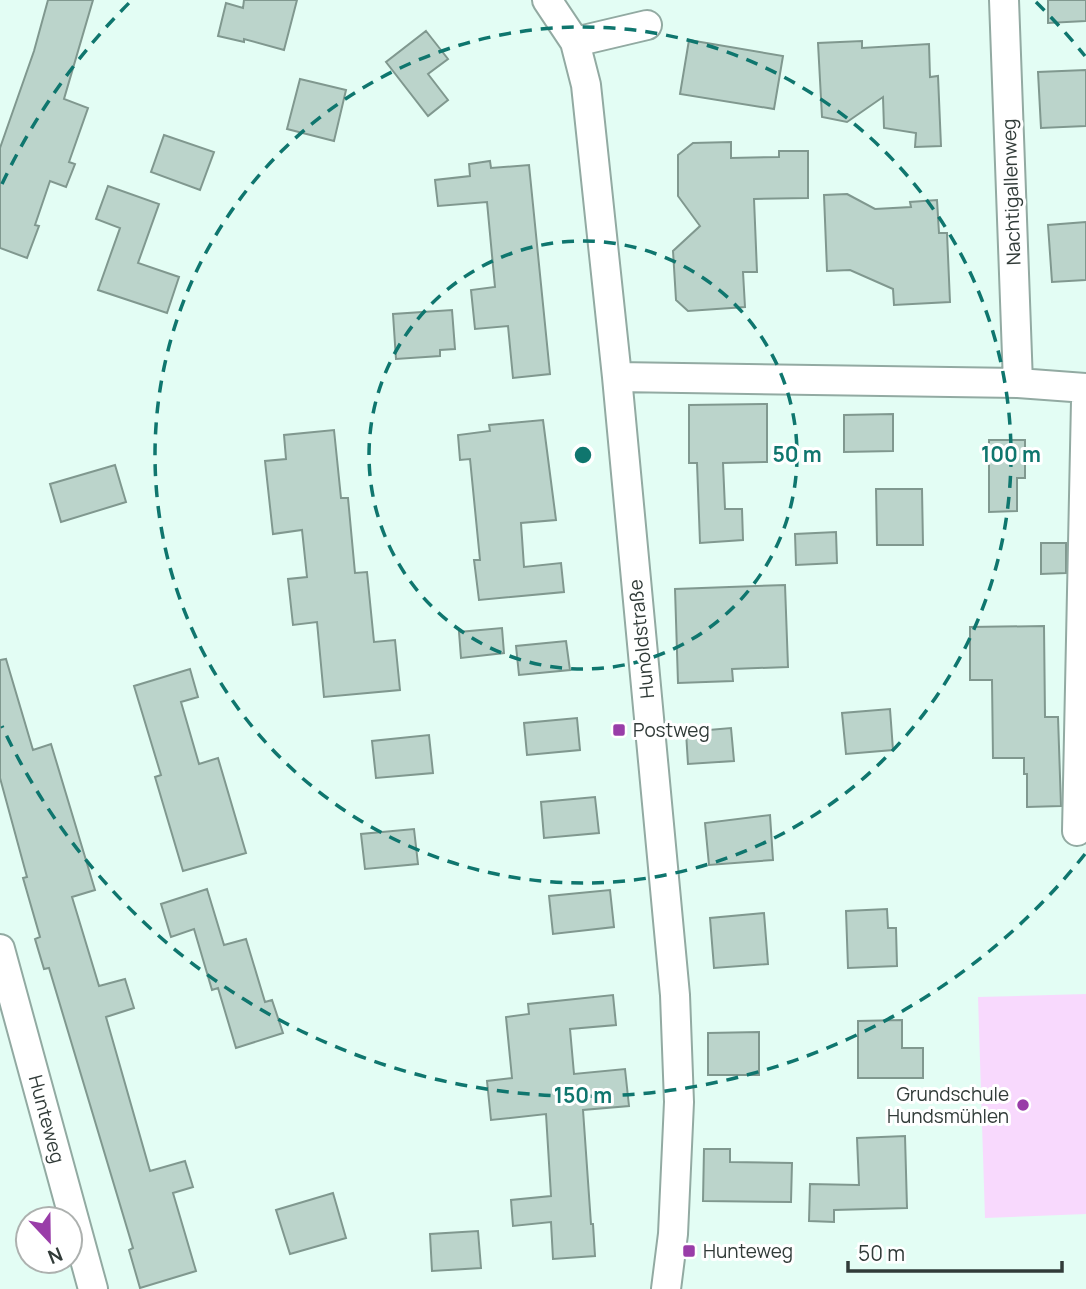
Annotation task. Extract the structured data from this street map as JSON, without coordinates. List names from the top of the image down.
{
  "streets": {
    "street": ["Nachtigallenweg", "Hunoldstraße", "Hunteweg"]
  },
  "places": {
    "transit": ["Postweg", "Hunteweg"],
    "other": ["Grundschule Hundsmühlen"]
  },
  "scale_bar": "50 m",
  "north": "bottom",
  "rings": ["50 m", "100 m", "150 m"]
}
